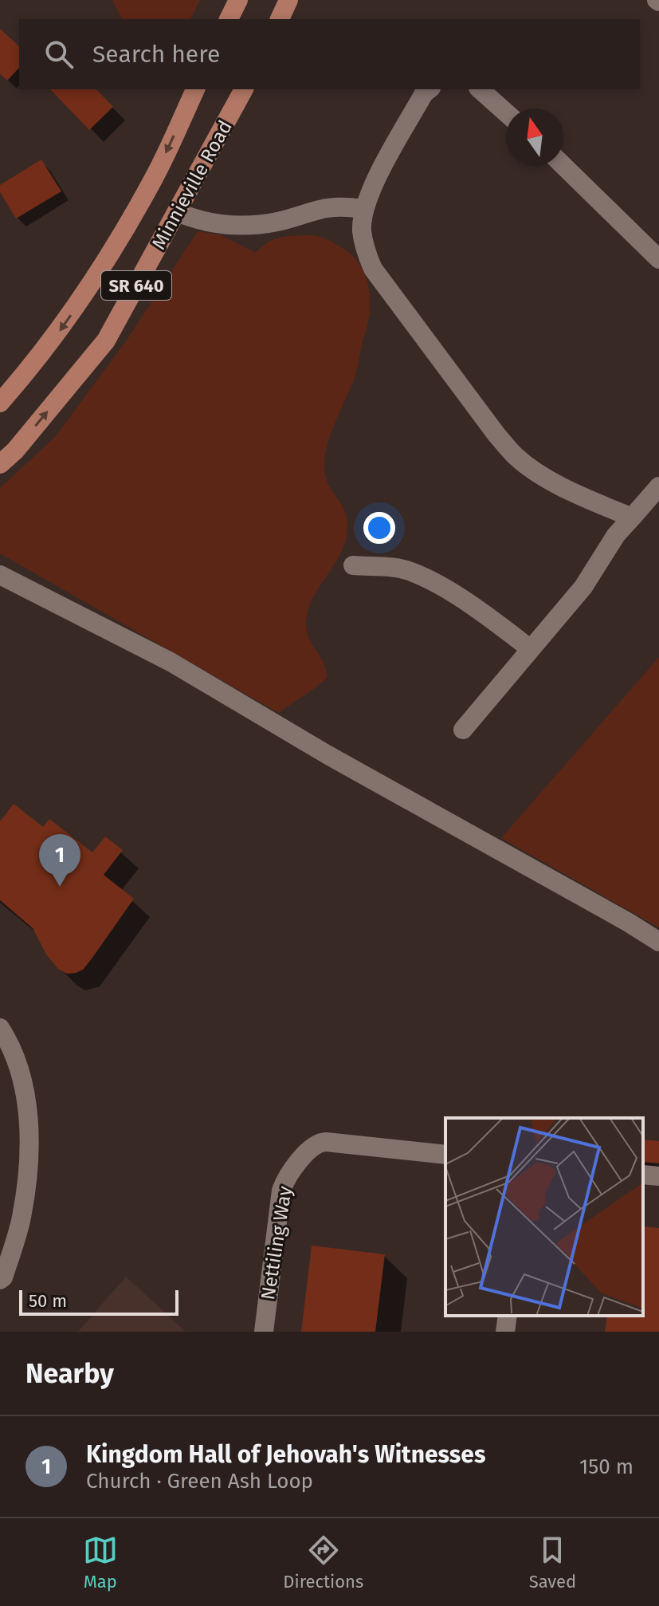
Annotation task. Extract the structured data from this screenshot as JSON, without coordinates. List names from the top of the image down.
{
  "streets": {
    "main road": ["Minnieville Road", "SR 640"],
    "street": ["Nettiling Way"]
  },
  "scale_bar": "50 m",
  "north": "top",
  "page": {
    "search": "Search here",
    "pins": "1",
    "scale": "50 m",
    "heading": "Nearby",
    "list": [
      {
        "mark": "1",
        "name": "Kingdom Hall of Jehovah's Witnesses",
        "note": "Church · Green Ash Loop",
        "value": "150 m"
      }
    ],
    "nav": ["Map", "Directions", "Saved"]
  }
}
